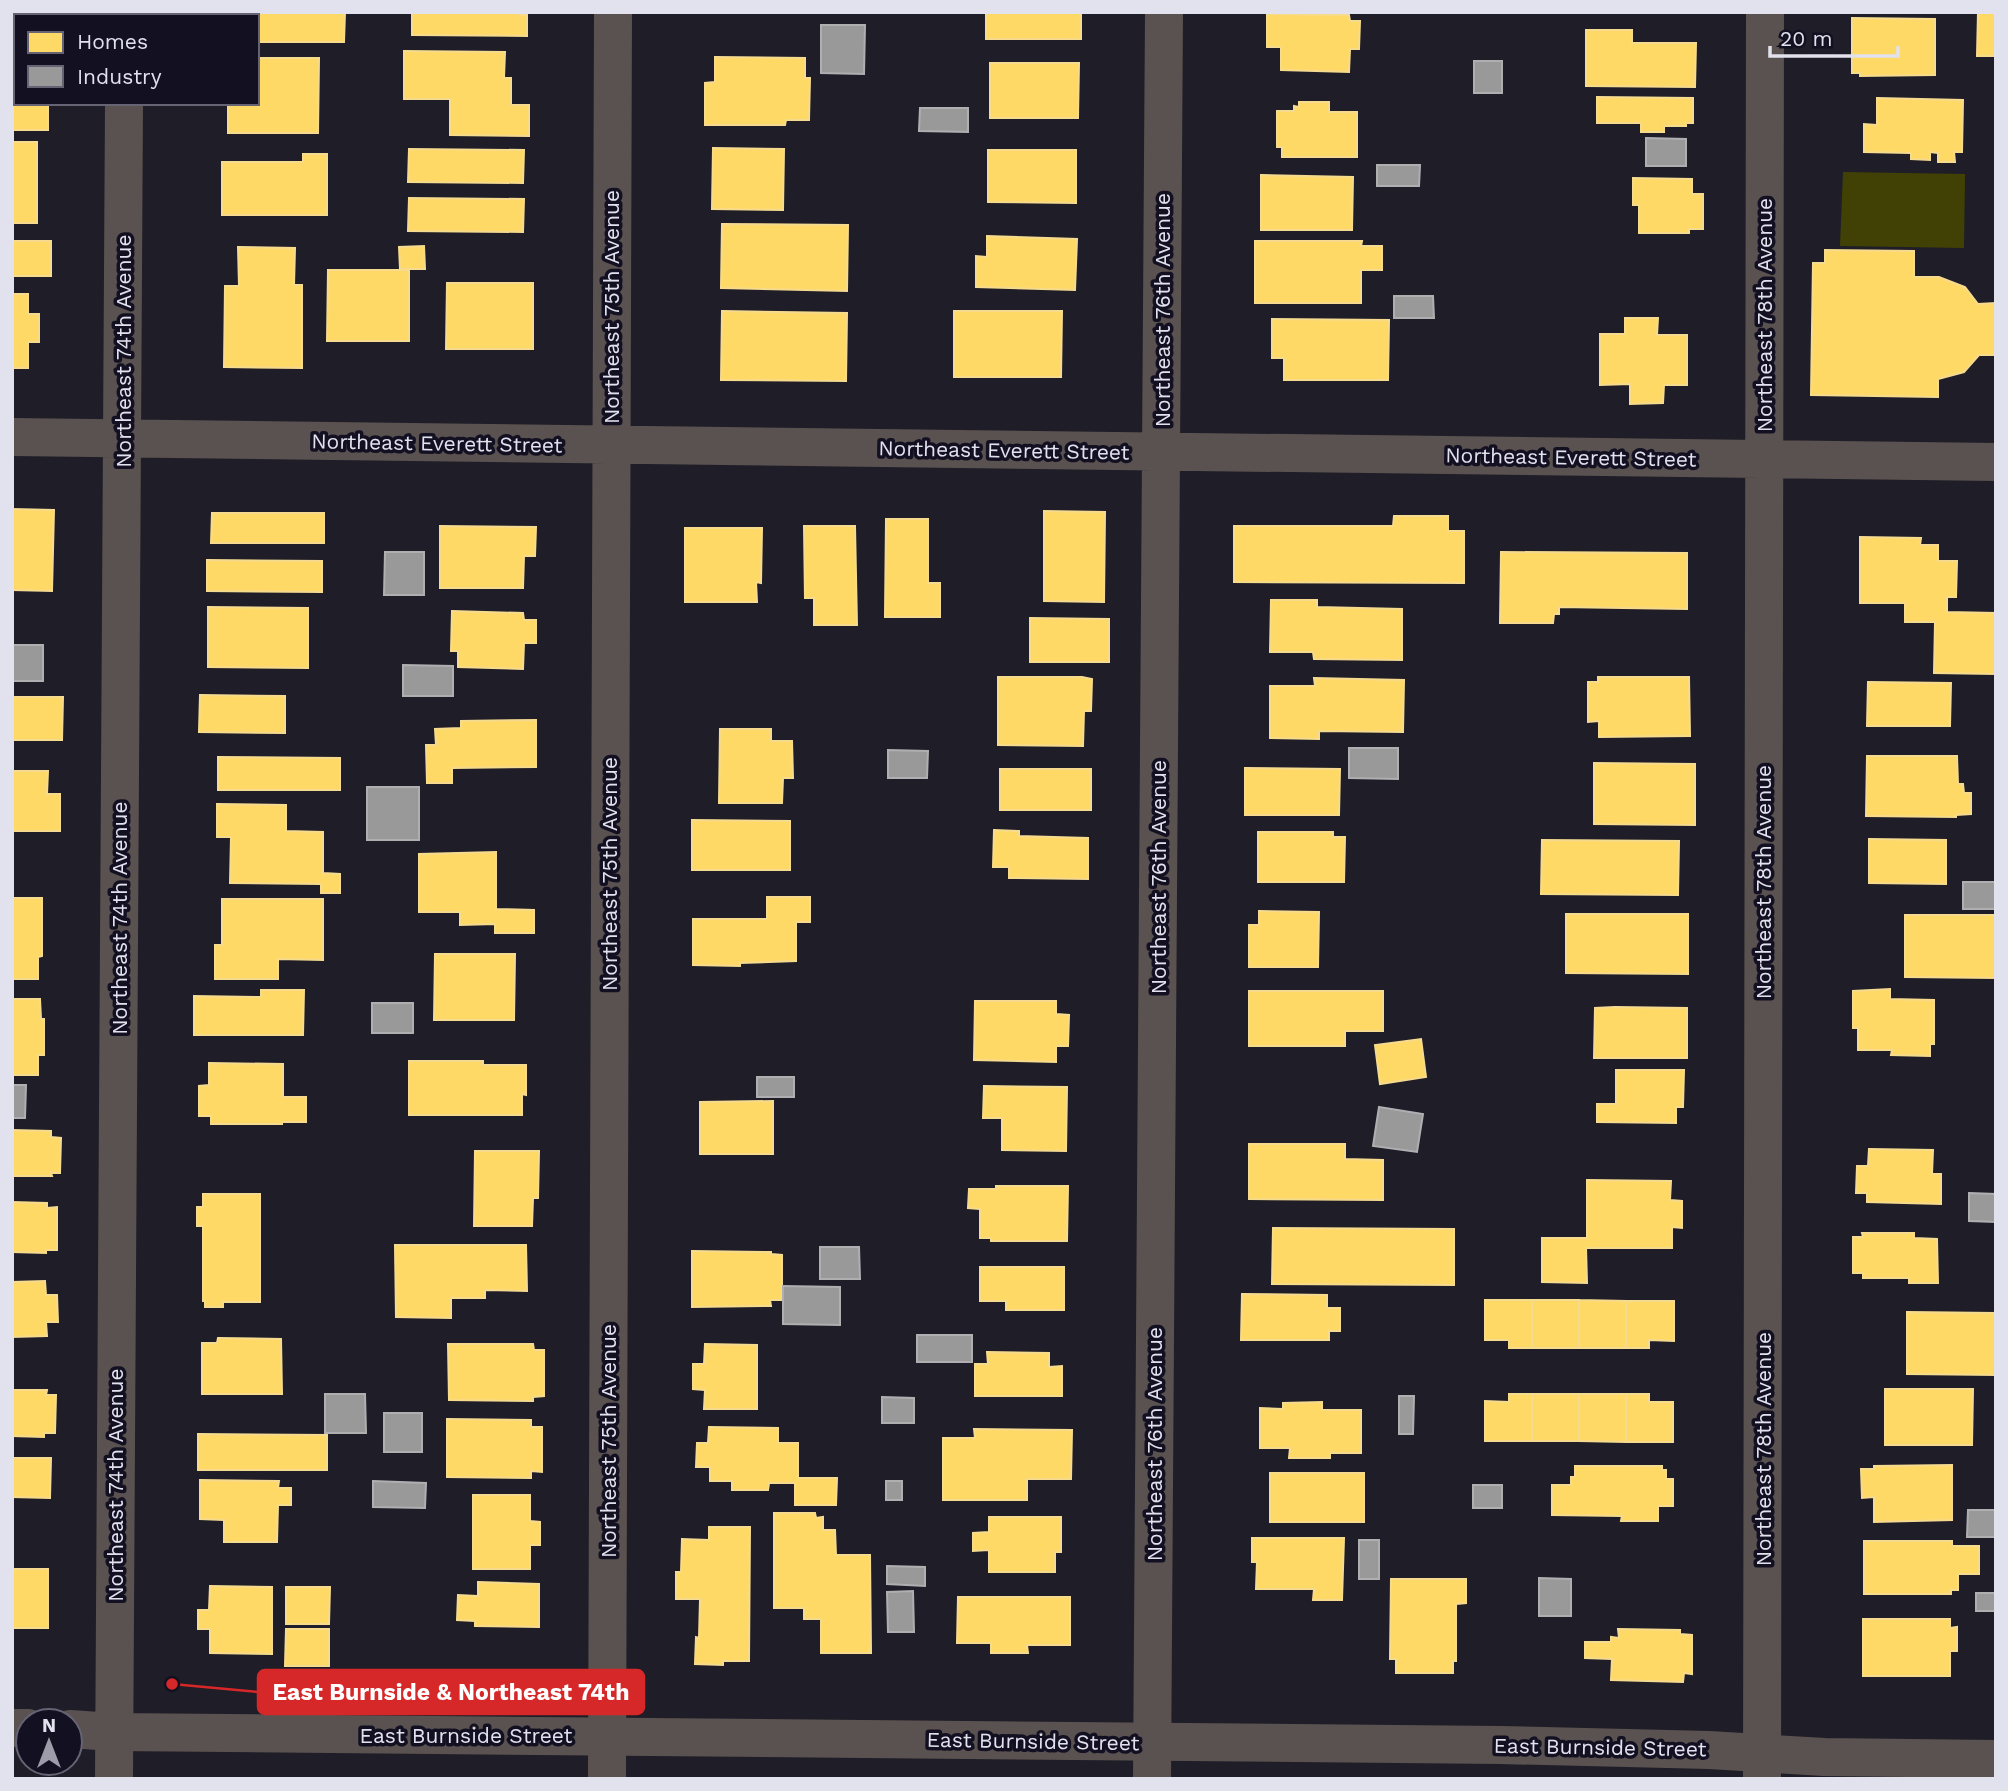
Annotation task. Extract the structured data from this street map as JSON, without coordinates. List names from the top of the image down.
{
  "streets": {
    "street": [
      "Northeast 75th Avenue",
      "Northeast 76th Avenue",
      "Northeast 78th Avenue",
      "Northeast 74th Avenue",
      "Northeast Everett Street",
      "East Burnside Street"
    ]
  },
  "crossings": [
    ["Northeast 75th Avenue", "Northeast Everett Street"],
    ["Northeast 75th Avenue", "East Burnside Street"],
    ["Northeast 76th Avenue", "Northeast Everett Street"],
    ["Northeast 76th Avenue", "East Burnside Street"],
    ["Northeast 78th Avenue", "Northeast Everett Street"],
    ["Northeast 78th Avenue", "East Burnside Street"],
    ["Northeast 74th Avenue", "Northeast Everett Street"],
    ["Northeast 74th Avenue", "East Burnside Street"]
  ],
  "places": ["East Burnside & Northeast 74th"],
  "legend": ["Homes", "Industry"],
  "scale_bar": "20 m",
  "north": "top"
}
